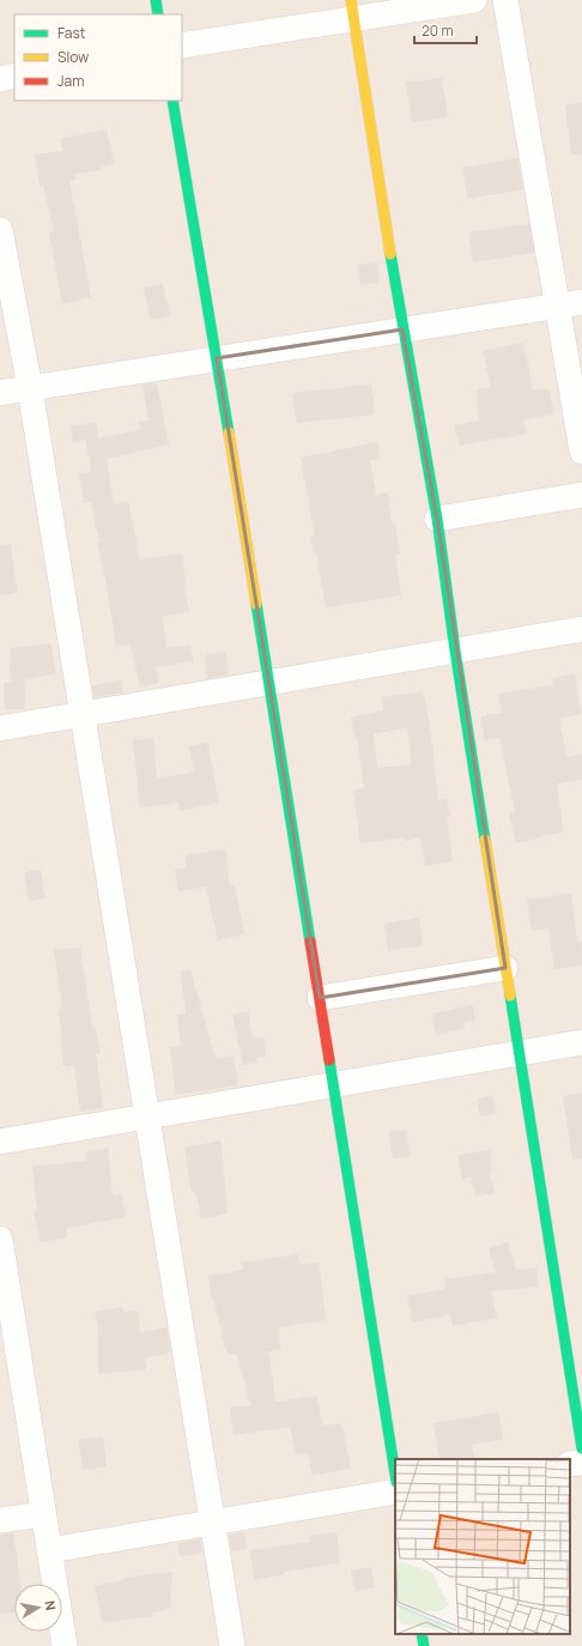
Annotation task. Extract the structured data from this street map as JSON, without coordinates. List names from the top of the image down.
{
  "legend": ["Fast", "Slow", "Jam"],
  "scale_bar": "20 m",
  "north": "right"
}
